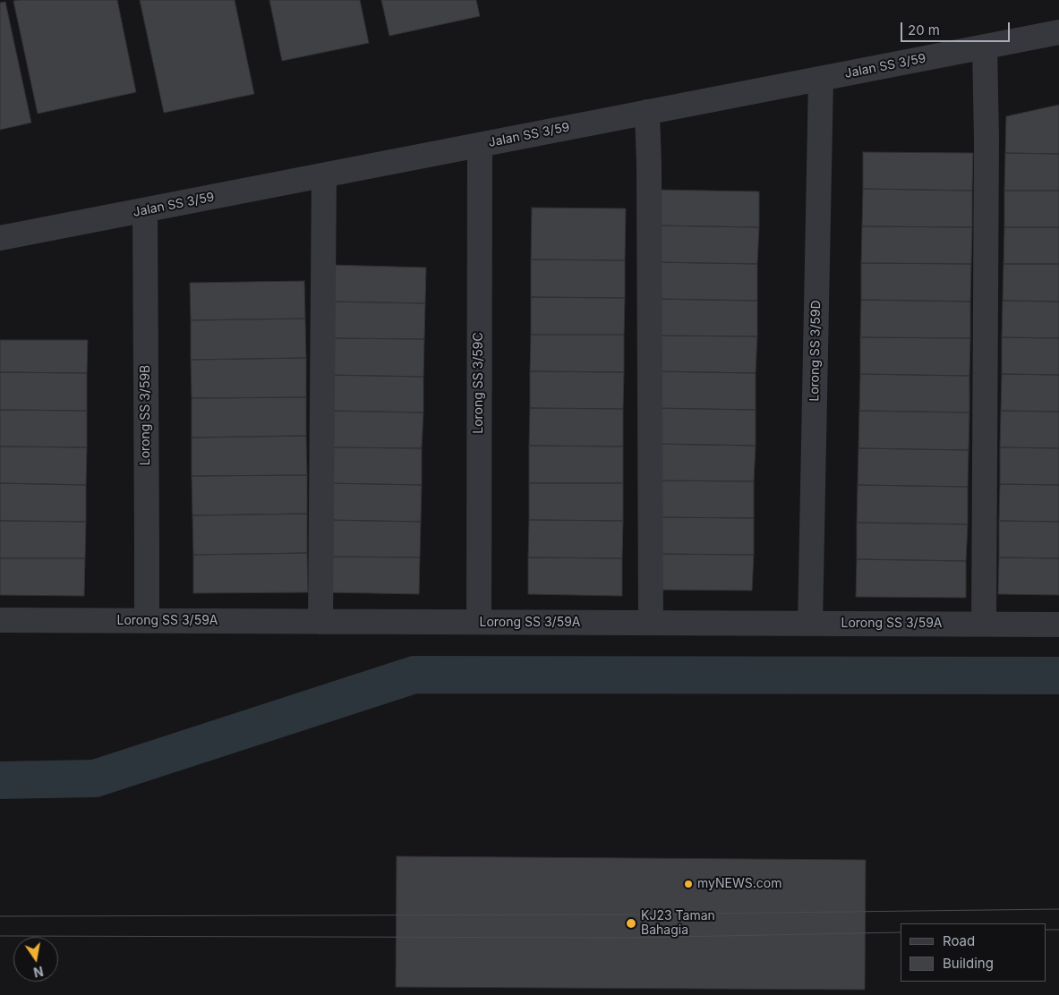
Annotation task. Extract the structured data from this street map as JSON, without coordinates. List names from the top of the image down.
{
  "streets": {
    "street": [
      "Jalan SS 3/59",
      "Lorong SS 3/59D",
      "Lorong SS 3/59C",
      "Lorong SS 3/59B",
      "Lorong SS 3/59A"
    ]
  },
  "crossings": [
    ["Jalan SS 3/59", "Lorong SS 3/59D"],
    ["Jalan SS 3/59", "Lorong SS 3/59C"],
    ["Jalan SS 3/59", "Lorong SS 3/59B"],
    ["Lorong SS 3/59D", "Lorong SS 3/59A"],
    ["Lorong SS 3/59C", "Lorong SS 3/59A"],
    ["Lorong SS 3/59B", "Lorong SS 3/59A"]
  ],
  "places": ["myNEWS.com", "KJ23 Taman Bahagia"],
  "legend": ["Road", "Building"],
  "scale_bar": "20 m",
  "north": "bottom"
}
